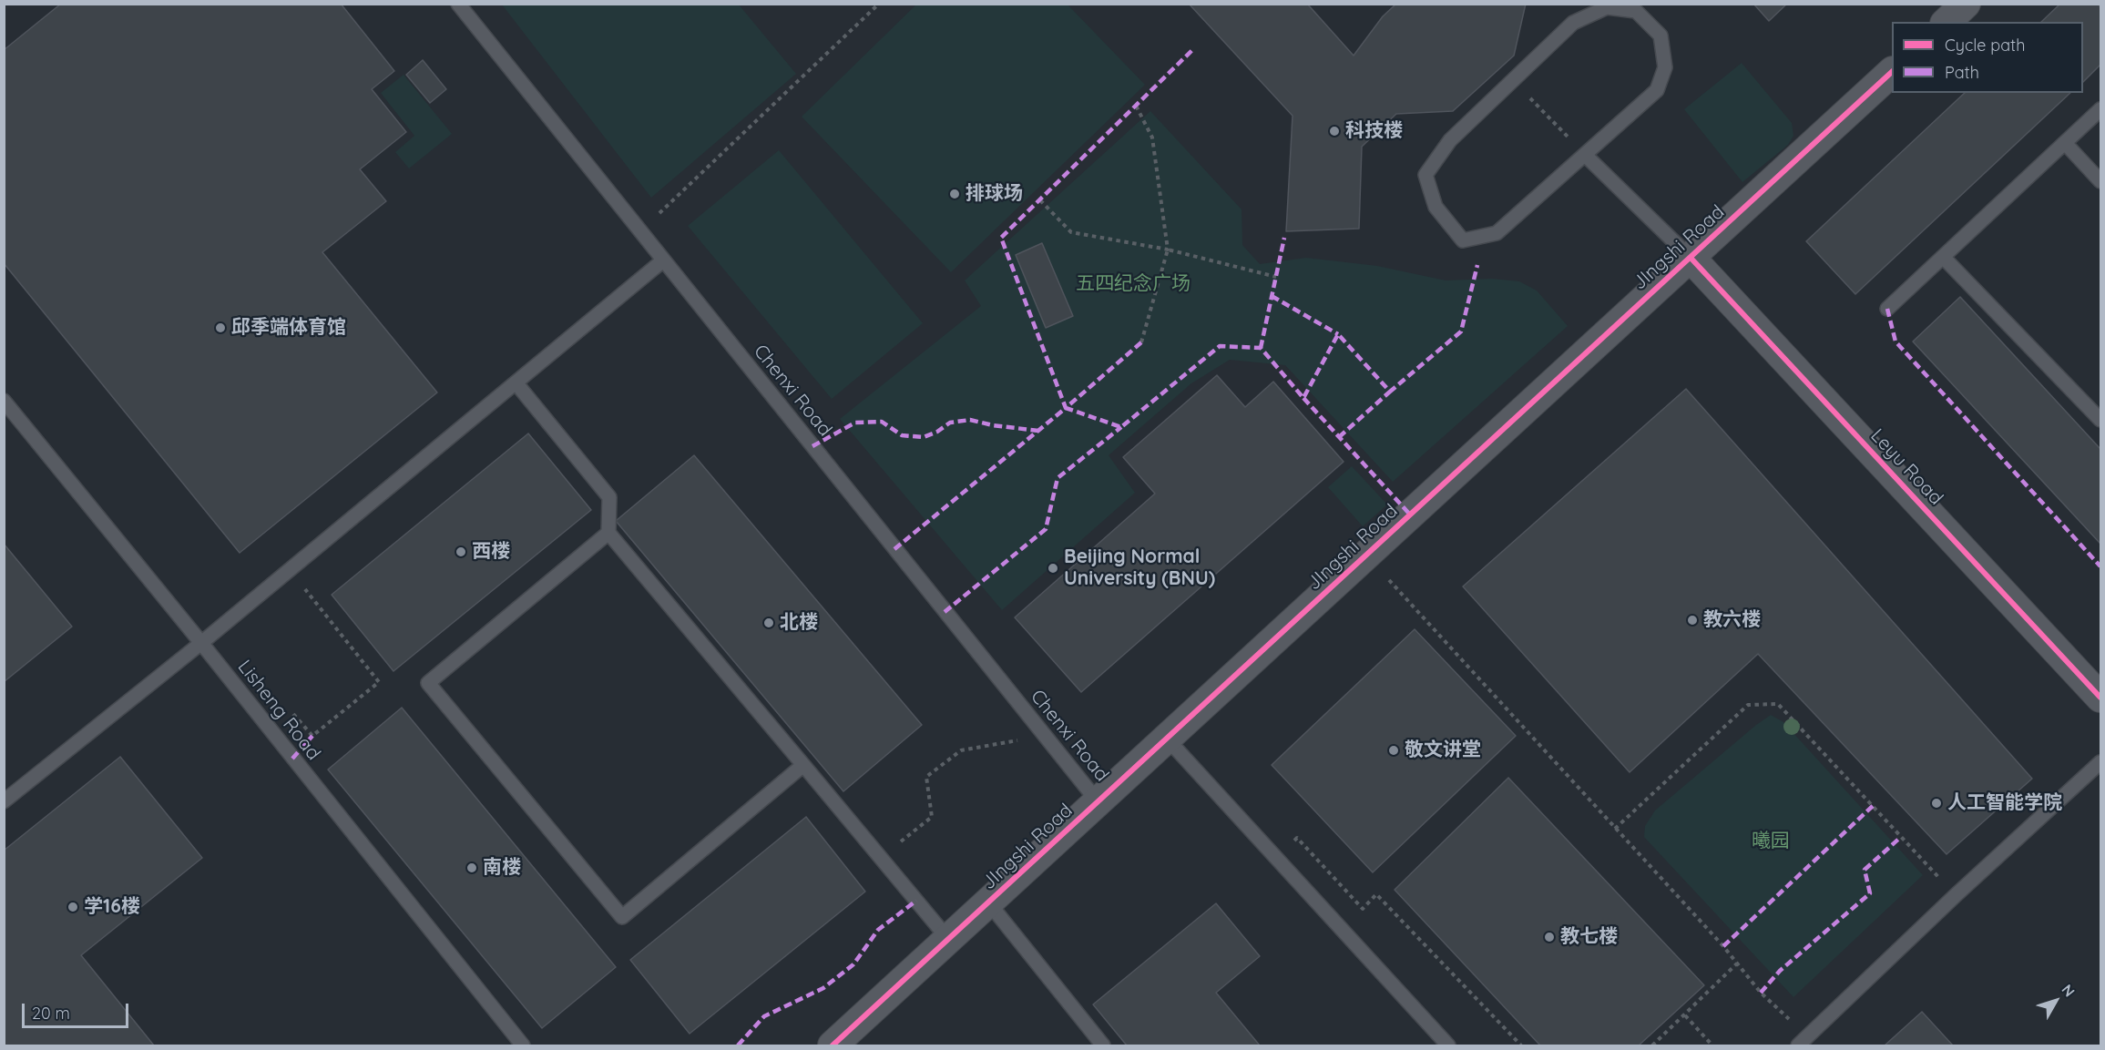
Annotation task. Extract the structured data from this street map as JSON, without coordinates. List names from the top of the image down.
{
  "streets": {
    "street": ["JIngshi Road", "Leyu Road"],
    "lane": ["Chenxi Road", "Lisheng Road"]
  },
  "crossings": [
    ["JIngshi Road", "Chenxi Road"],
    ["JIngshi Road", "Leyu Road"]
  ],
  "parks": ["五四纪念广场", "曦园"],
  "places": [
    "科技楼",
    "排球场",
    "邱季端体育馆",
    "西楼",
    "Beijing Normal University (BNU)",
    "教六楼",
    "北楼",
    "敬文讲堂",
    "人工智能学院",
    "南楼",
    "学16楼",
    "教七楼"
  ],
  "legend": ["Cycle path", "Path"],
  "scale_bar": "20 m",
  "north": "top right"
}
